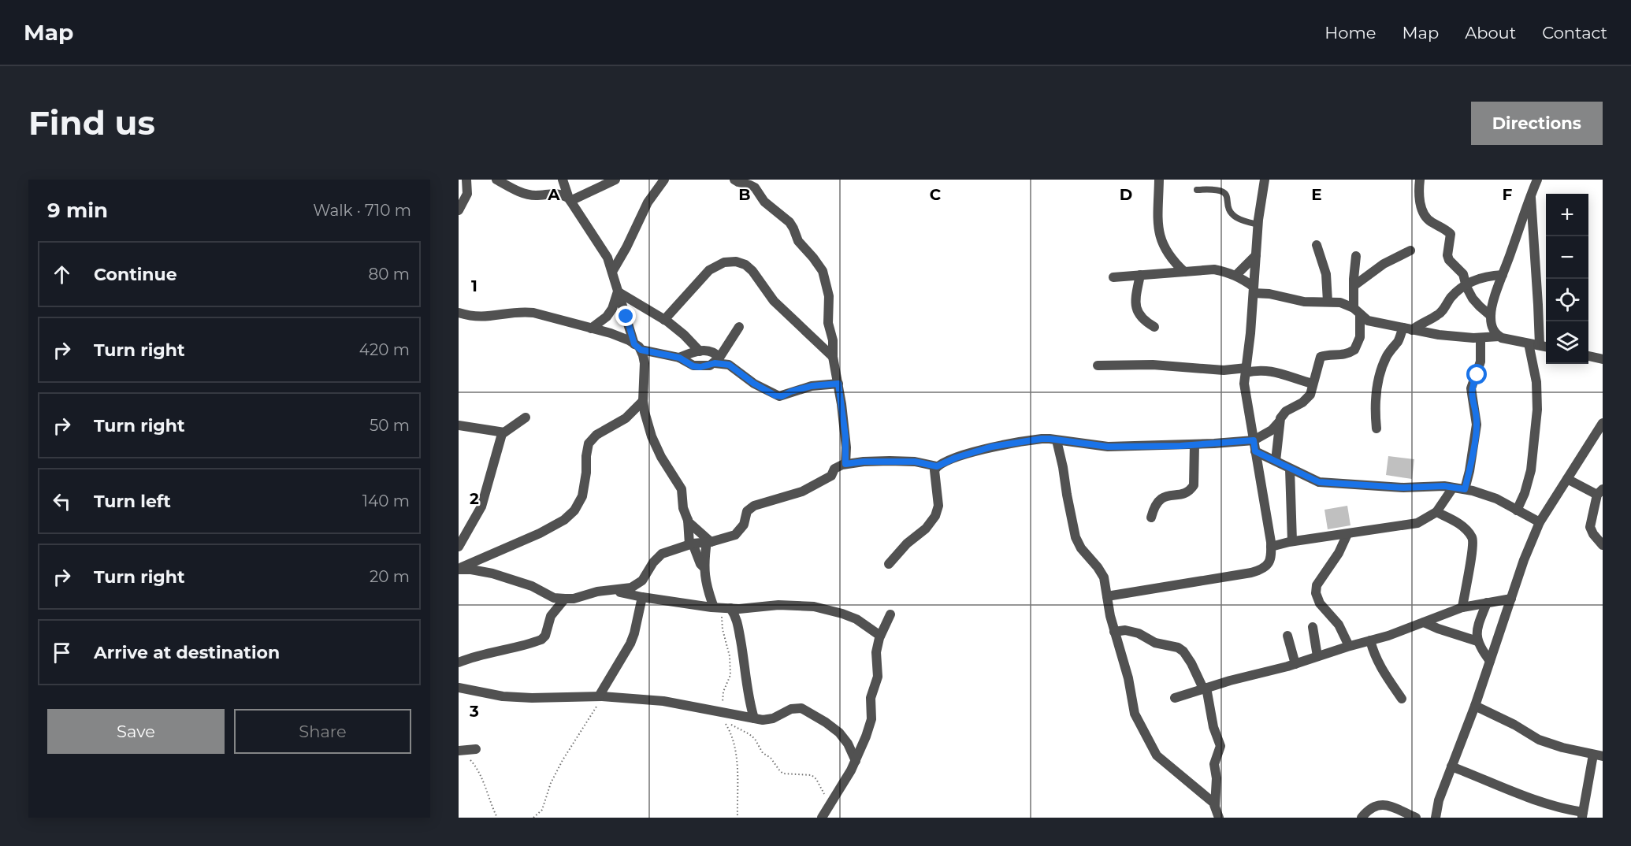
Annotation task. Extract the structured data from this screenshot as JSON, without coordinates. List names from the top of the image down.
{
  "page": {
    "header": "Map",
    "nav": [
      "Home",
      "Map",
      "About",
      "Contact"
    ],
    "buttons": [
      "Directions",
      ["Save", "Share"]
    ],
    "title": "Find us",
    "heading": ["9 min", "Walk · 710 m"],
    "map_buttons": ["+", "−"],
    "list": [
      ["Continue", "80 m"],
      ["Turn right", "420 m"],
      ["Turn right", "50 m"],
      ["Turn left", "140 m"],
      ["Turn right", "20 m"],
      "Arrive at destination"
    ]
  },
  "grid": {
    "columns": [
      "A",
      "B",
      "C",
      "D",
      "E",
      "F"
    ],
    "rows": ["1", "2", "3"]
  }
}
